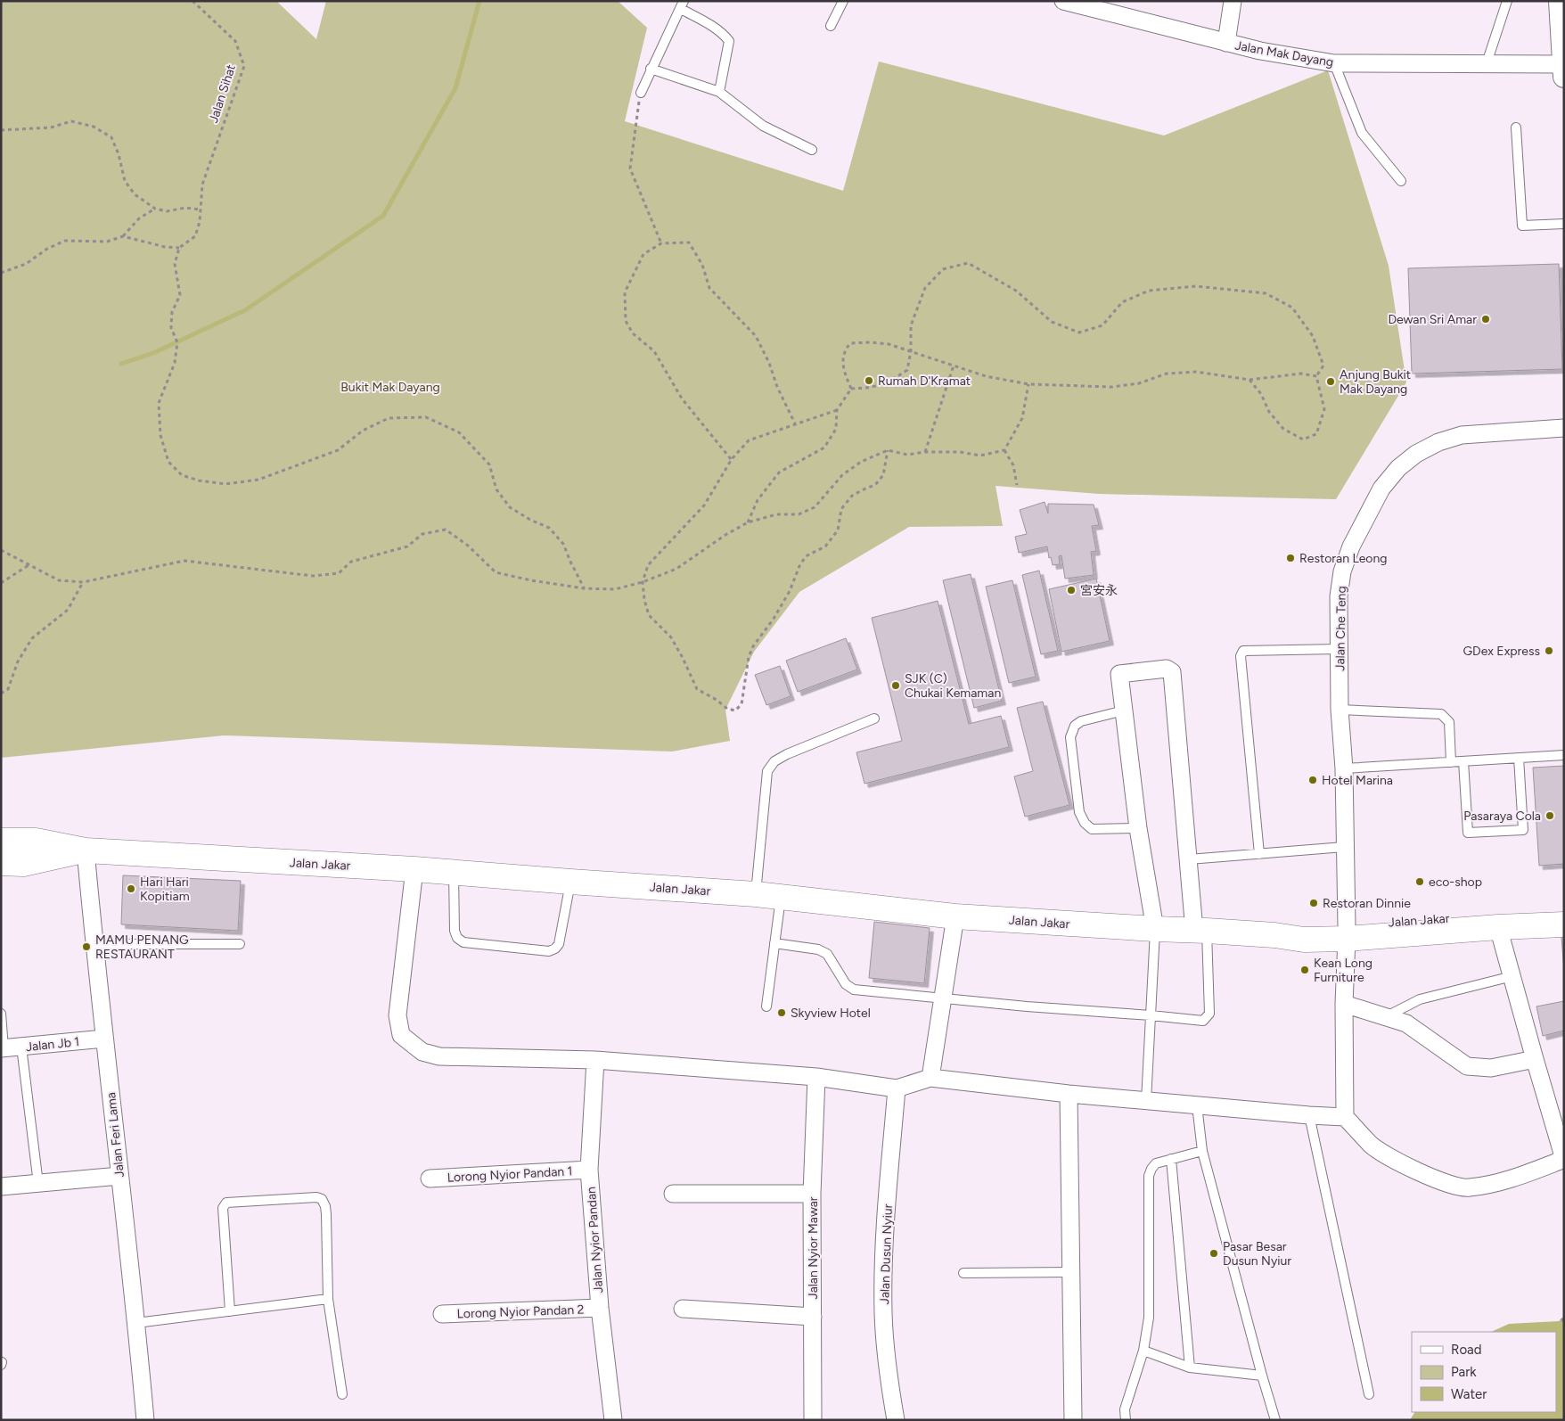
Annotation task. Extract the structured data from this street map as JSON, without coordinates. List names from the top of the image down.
{
  "streets": {
    "main road": ["Jalan Jakar"],
    "street": [
      "Jalan Mak Dayang",
      "Jalan Che Teng",
      "Jalan Jb 1",
      "Jalan Feri Lama",
      "Lorong Nyior Pandan 1",
      "Jalan Nyior Pandan",
      "Jalan Nyior Mawar",
      "Jalan Dusun Nyiur",
      "Lorong Nyior Pandan 2"
    ],
    "path": ["Jalan Sihat"]
  },
  "crossings": [
    ["Jalan Che Teng", "Jalan Jakar"],
    ["Jalan Jakar", "Jalan Feri Lama"],
    ["Jalan Jb 1", "Jalan Feri Lama"],
    ["Lorong Nyior Pandan 1", "Jalan Nyior Pandan"],
    ["Jalan Nyior Pandan", "Lorong Nyior Pandan 2"]
  ],
  "parks": ["Bukit Mak Dayang"],
  "places": [
    "Dewan Sri Amar",
    "Rumah D'Kramat",
    "Anjung Bukit Mak Dayang",
    "Restoran Leong",
    "宮安永",
    "GDex Express",
    "SJK (C) Chukai Kemaman",
    "Hotel Marina",
    "Pasaraya Cola",
    "eco-shop",
    "Hari Hari Kopitiam",
    "Restoran Dinnie",
    "MAMU PENANG RESTAURANT",
    "Kean Long Furniture",
    "Skyview Hotel",
    "Pasar Besar Dusun Nyiur"
  ],
  "legend": ["Road", "Park", "Water"]
}
